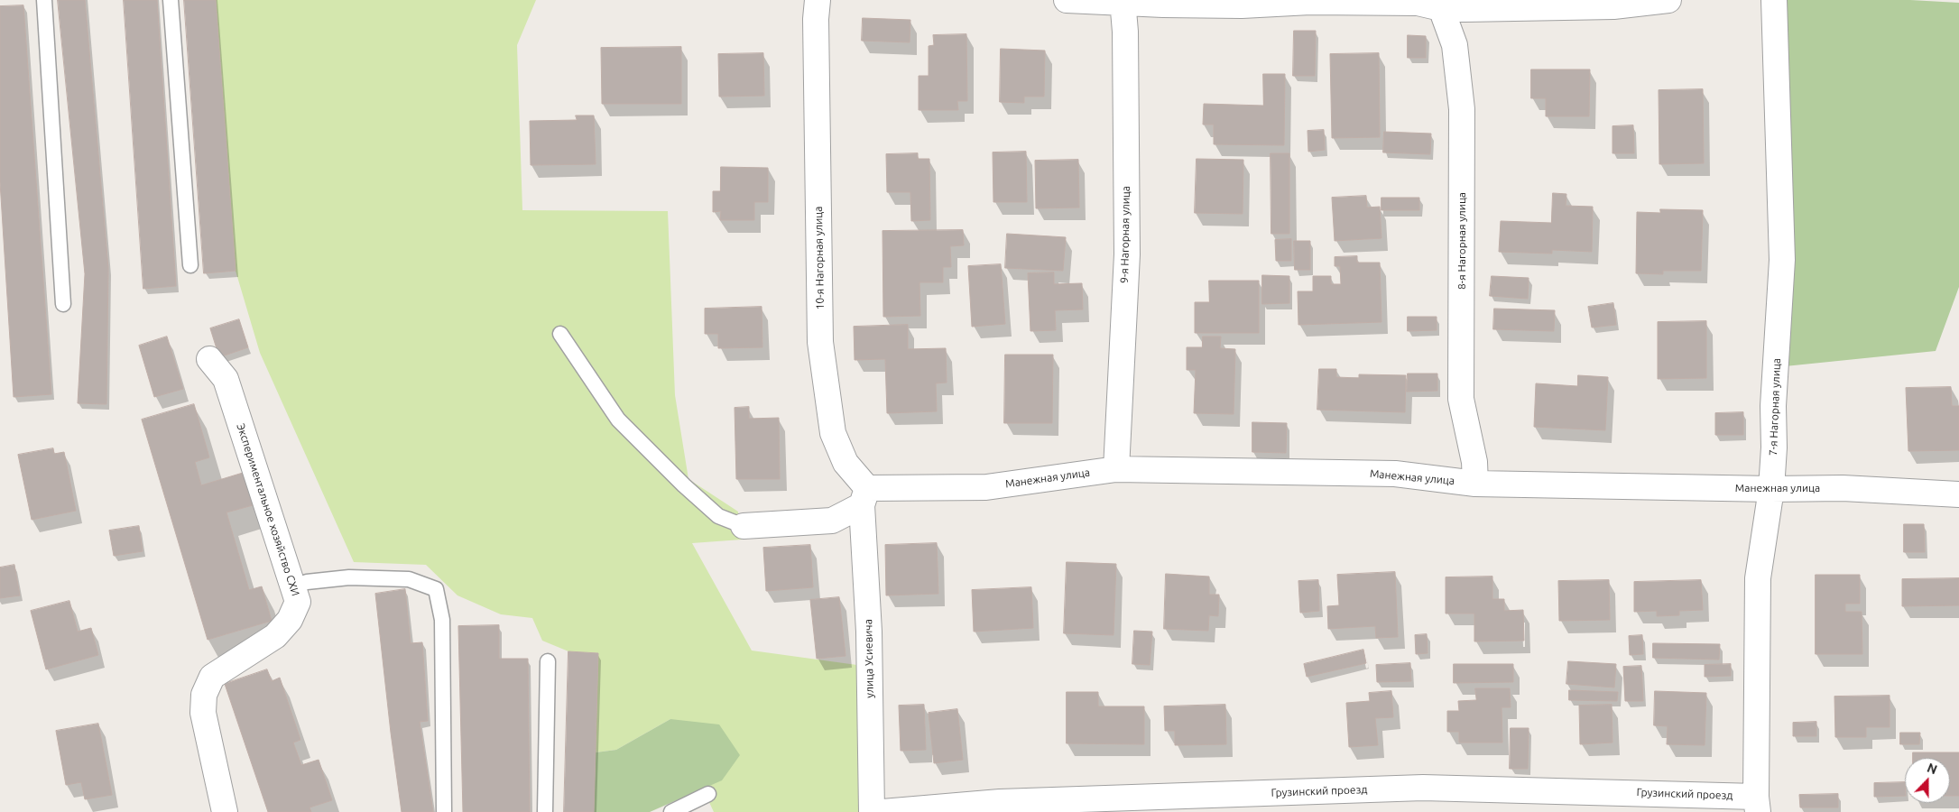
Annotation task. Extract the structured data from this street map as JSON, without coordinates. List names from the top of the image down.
{
  "streets": {
    "street": [
      "9-я Нагорная улица",
      "8-я Нагорная улица",
      "10-я Нагорная улица",
      "7-я Нагорная улица",
      "Манежная улица",
      "Экспериментальное хозяйство СХИ",
      "улица Усиевича",
      "Грузинский проезд"
    ]
  },
  "crossings": [
    ["9-я Нагорная улица", "Манежная улица"],
    ["8-я Нагорная улица", "Манежная улица"],
    ["10-я Нагорная улица", "Манежная улица"],
    ["10-я Нагорная улица", "улица Усиевича"],
    ["7-я Нагорная улица", "Манежная улица"],
    ["7-я Нагорная улица", "Грузинский проезд"],
    ["Манежная улица", "улица Усиевича"]
  ],
  "north": "top"
}
